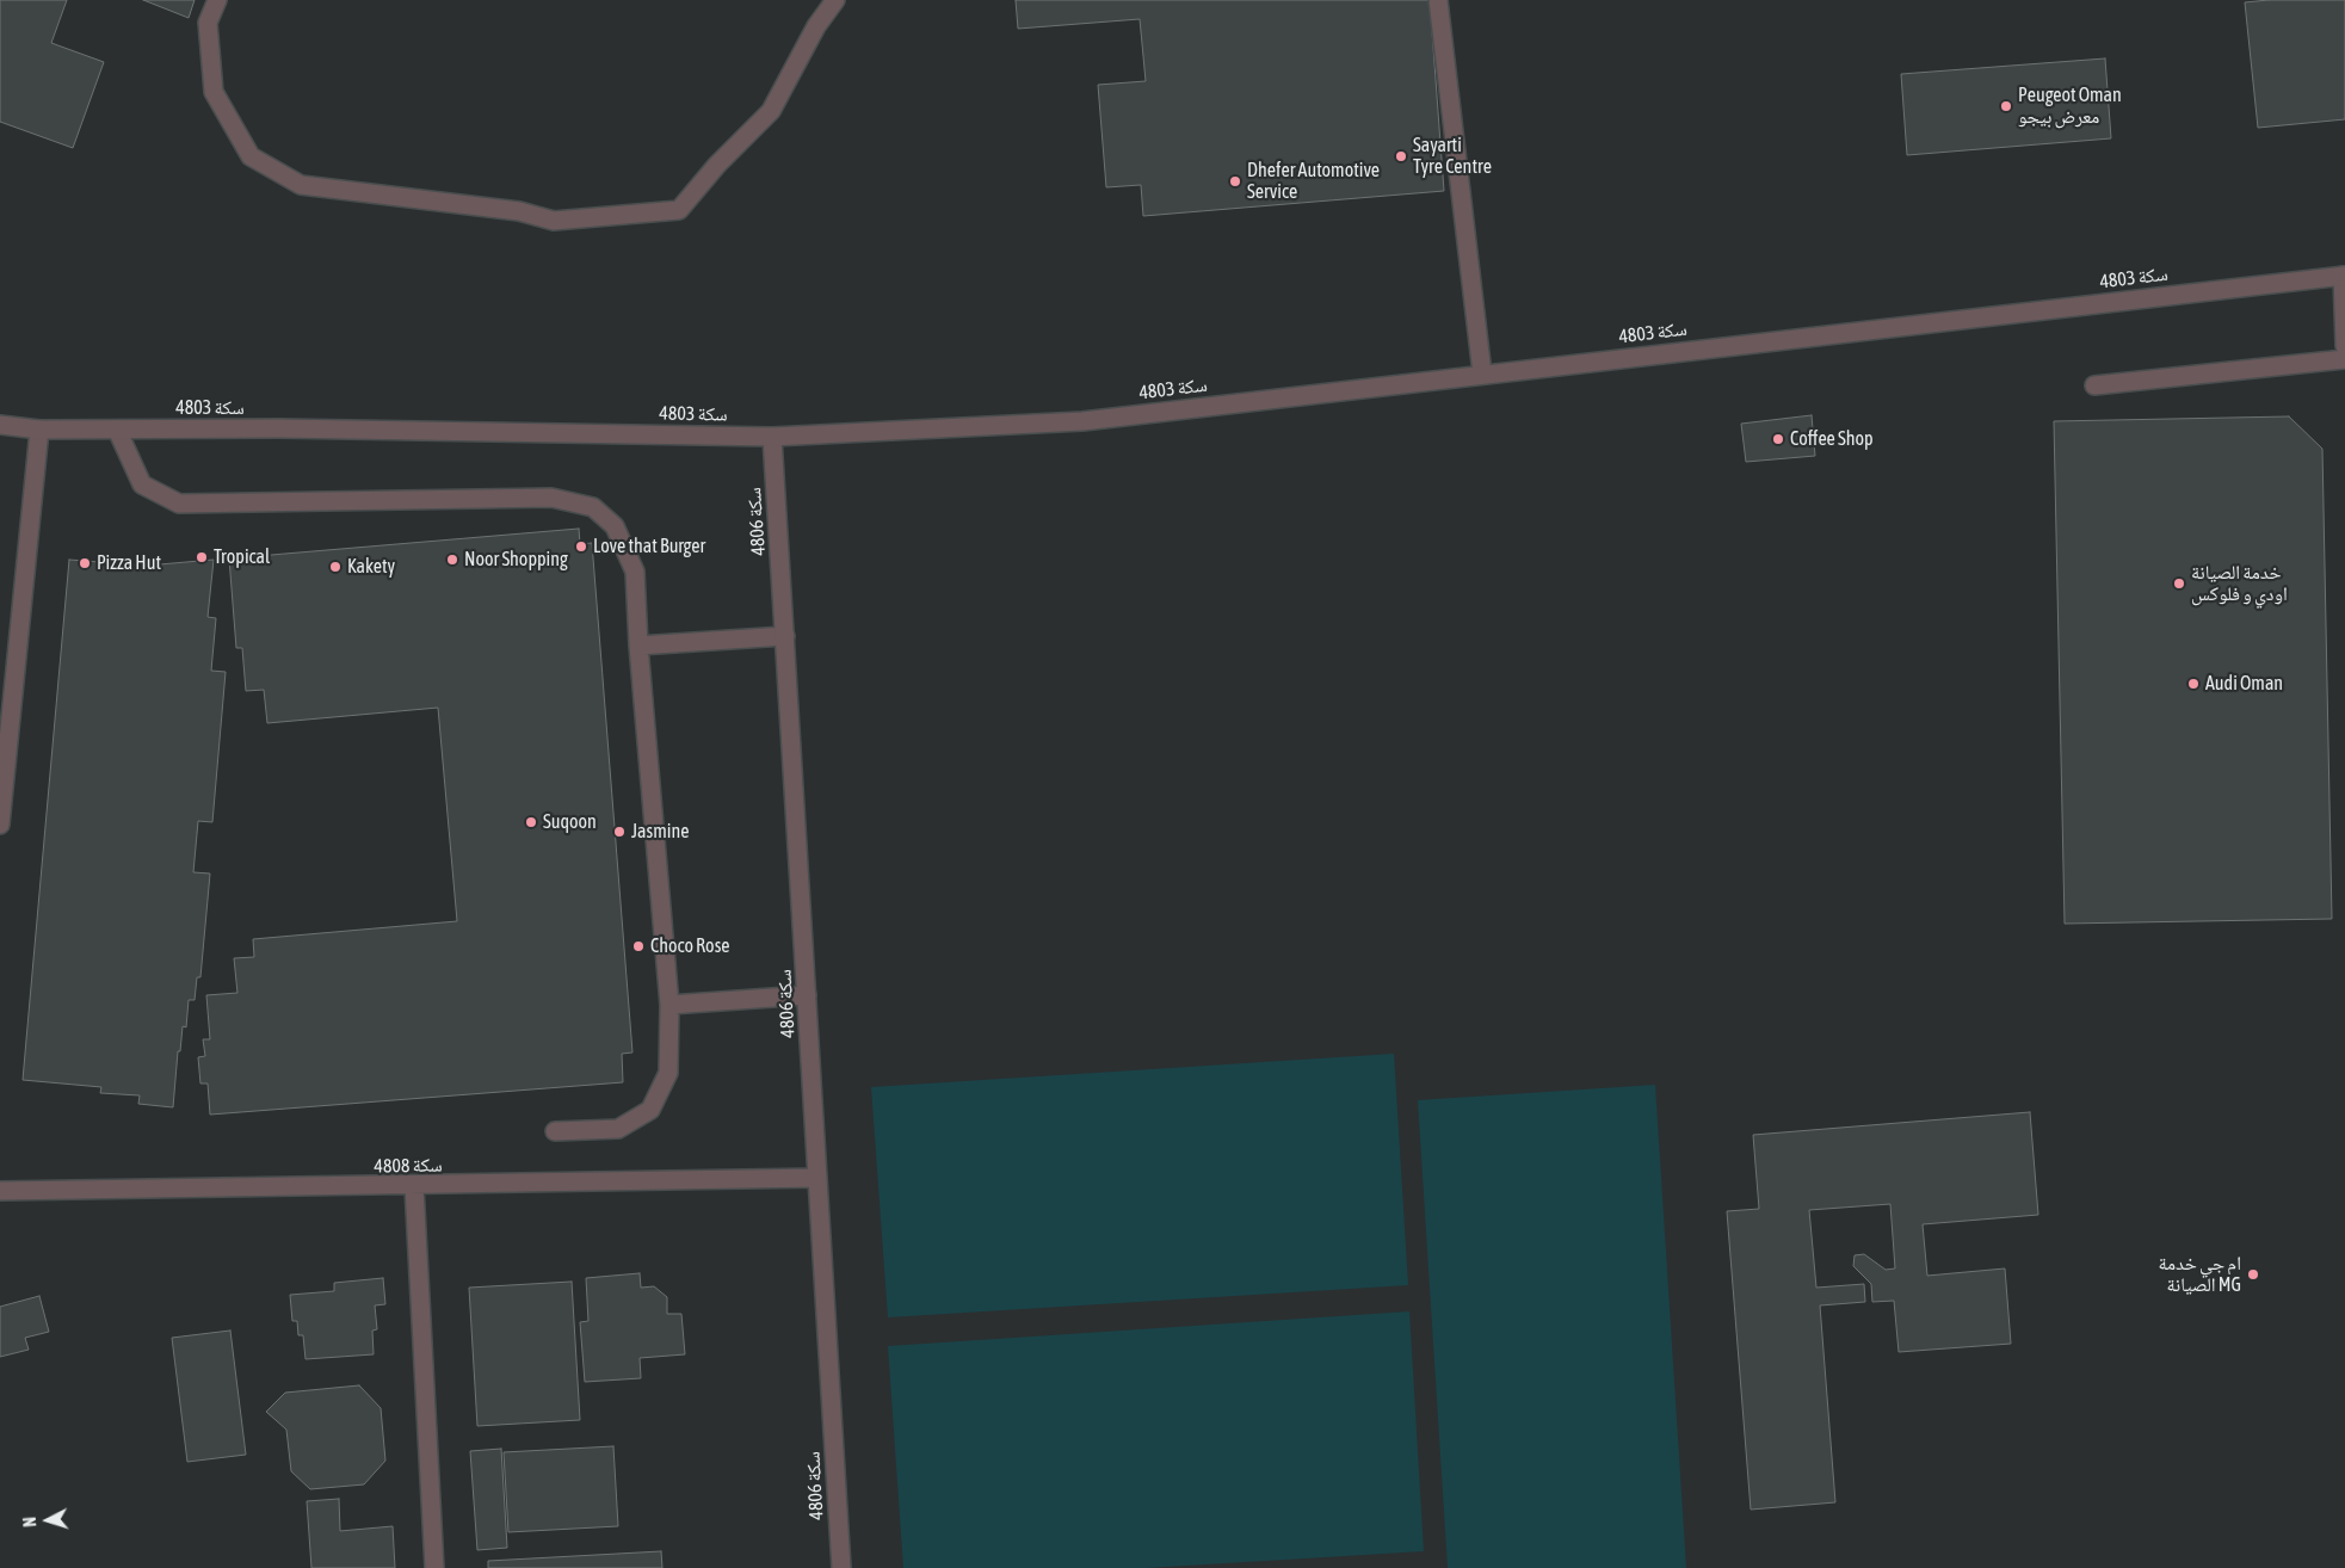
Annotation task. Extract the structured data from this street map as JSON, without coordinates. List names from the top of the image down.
{
  "streets": {
    "street": ["سكة 4803", "سكة 4806", "سكة 4808"]
  },
  "crossings": [
    ["سكة 4803", "سكة 4806"],
    ["سكة 4806", "سكة 4808"]
  ],
  "places": [
    "Peugeot Oman معرض بيجو",
    "Sayarti Tyre Centre",
    "Dhefer Automotive Service",
    "Coffee Shop",
    "Love that Burger",
    "Tropical",
    "Noor Shopping",
    "Pizza Hut",
    "Kakety",
    "خدمة الصيانة اودي و فلوكس",
    "Audi Oman",
    "Suqoon",
    "Jasmine",
    "Choco Rose",
    "ام جي خدمة الصيانة MG"
  ],
  "north": "left"
}
